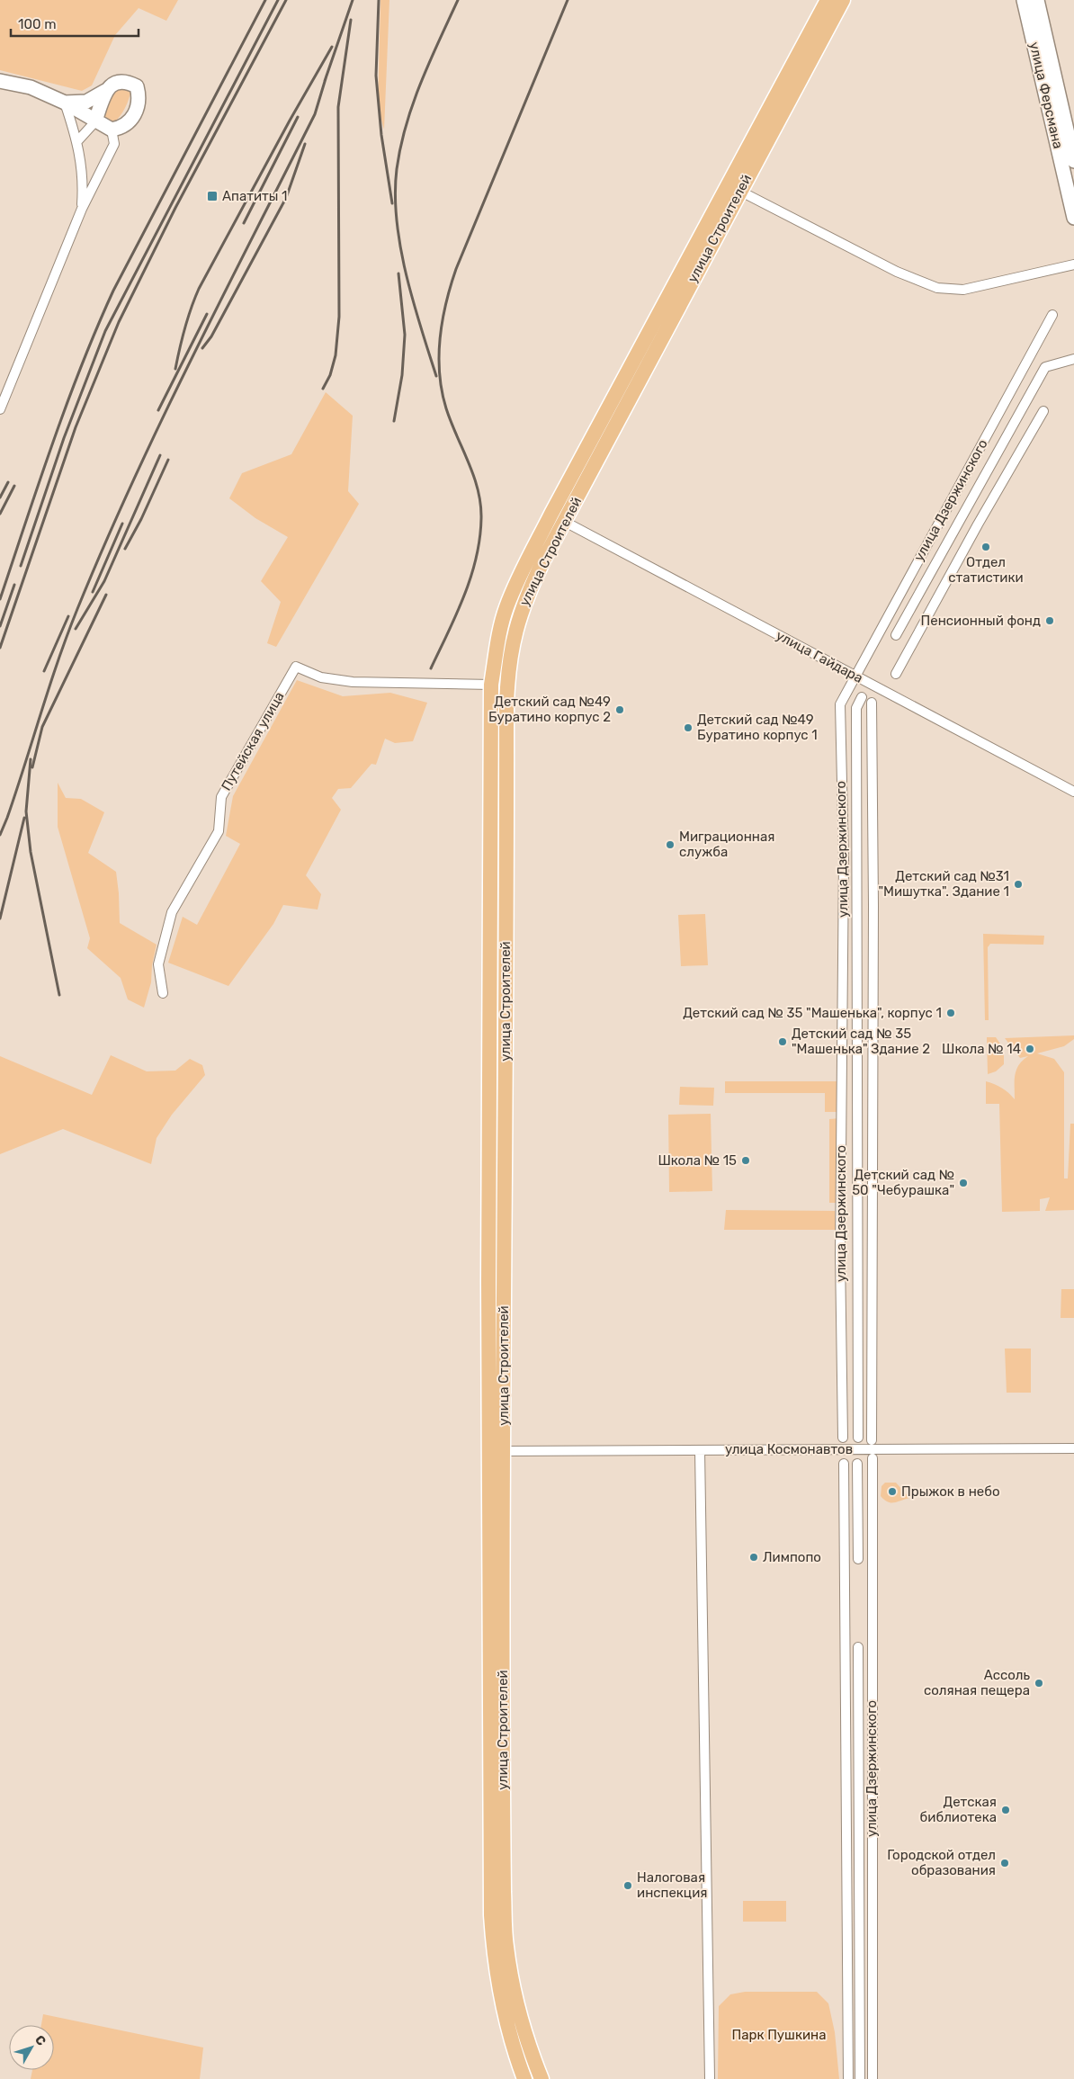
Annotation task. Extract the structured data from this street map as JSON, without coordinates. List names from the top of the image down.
{
  "streets": {
    "main road": ["улица Строителей"],
    "street": [
      "улица Ферсмана",
      "улица Дзержинского",
      "улица Гайдара",
      "Путейская улица",
      "улица Космонавтов"
    ]
  },
  "crossings": [
    ["улица Строителей", "улица Гайдара"],
    ["улица Строителей", "Путейская улица"],
    ["улица Строителей", "улица Космонавтов"],
    ["улица Дзержинского", "улица Гайдара"]
  ],
  "parks": ["Парк Пушкина"],
  "places": {
    "transit": ["Апатиты 1"],
    "other": [
      "Отдел статистики",
      "Пенсионный фонд",
      "Детский сад №49 Буратино корпус 2",
      "Детский сад №49 Буратино корпус 1",
      "Миграционная служба",
      "Детский сад №31 \"Мишутка\". Здание 1",
      "Детский сад № 35 \"Машенька\", корпус 1",
      "Детский сад № 35 \"Машенька\" Здание 2",
      "Школа № 14",
      "Школа № 15",
      "Детский сад № 50 \"Чебурашка\"",
      "Прыжок в небо",
      "Лимпопо",
      "Ассоль соляная пещера",
      "Детская библиотека",
      "Городской отдел образования",
      "Налоговая инспекция"
    ]
  },
  "scale_bar": "100 m",
  "north": "top right"
}
